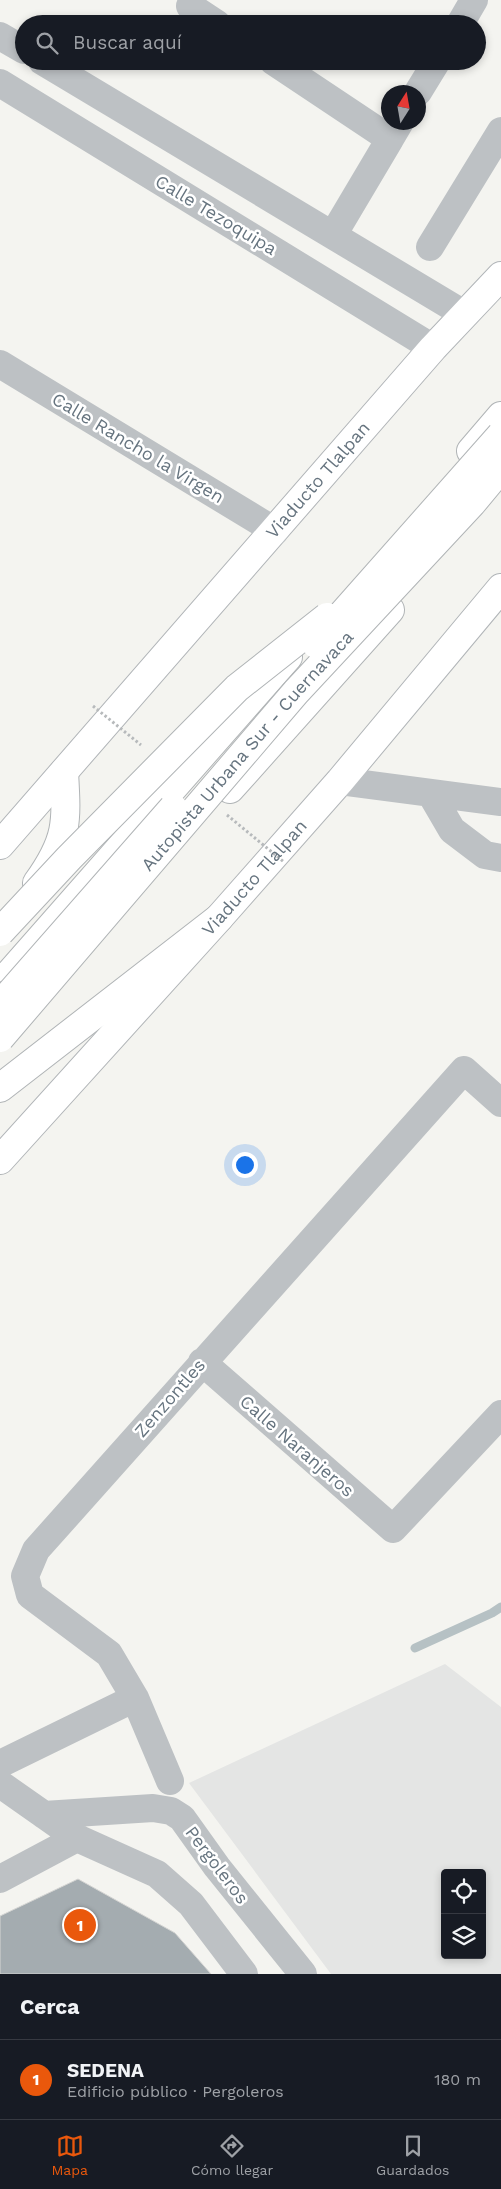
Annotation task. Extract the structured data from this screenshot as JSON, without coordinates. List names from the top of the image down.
{
  "streets": {
    "main road": ["Viaducto Tlalpan", "Autopista Urbana Sur - Cuernavaca"],
    "street": [
      "Calle Tezoquipa",
      "Calle Rancho la Virgen",
      "Zenzontles",
      "Calle Naranjeros",
      "Pergoleros"
    ]
  },
  "crossings": [
    ["Calle Tezoquipa", "Viaducto Tlalpan"],
    ["Calle Rancho la Virgen", "Viaducto Tlalpan"],
    ["Zenzontles", "Calle Naranjeros"]
  ],
  "north": "top",
  "page": {
    "search": "Buscar aquí",
    "pins": "1",
    "heading": "Cerca",
    "list": [
      {
        "mark": "1",
        "name": "SEDENA",
        "note": "Edificio público · Pergoleros",
        "value": "180 m"
      }
    ],
    "nav": ["Mapa", "Cómo llegar", "Guardados"]
  }
}
